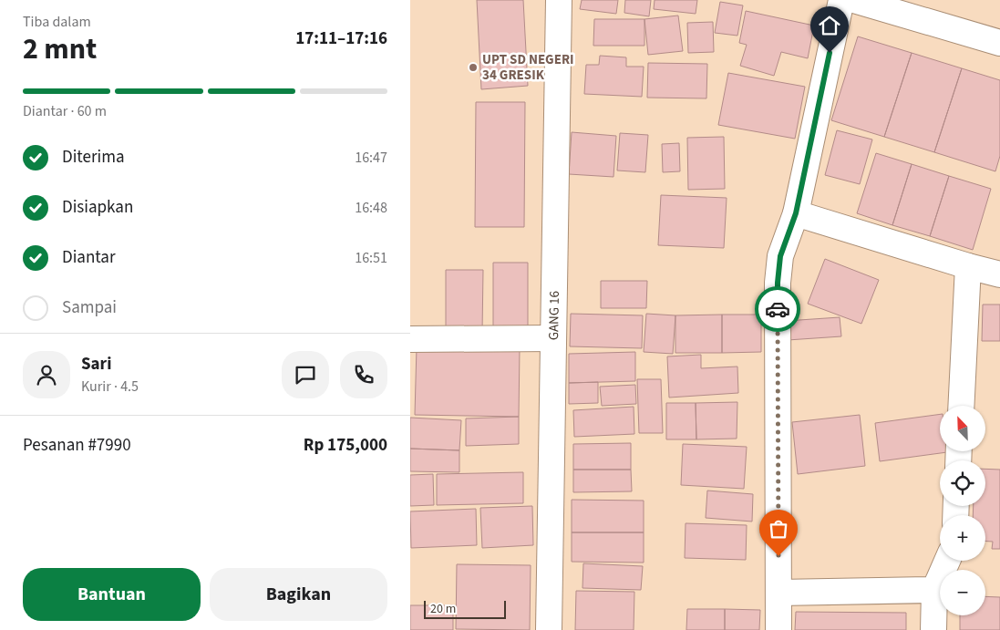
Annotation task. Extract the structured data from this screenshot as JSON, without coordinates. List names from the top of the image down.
{
  "streets": {
    "street": ["GANG 16"]
  },
  "places": ["UPT SD NEGERI 34 GRESIK"],
  "scale_bar": "20 m",
  "north": "top left",
  "page": {
    "heading": ["2 mnt", "Tiba dalam", "17:11–17:16"],
    "panel": [
      "Sari",
      "Kurir · 4.5",
      "Pesanan #7990",
      "Rp 175,000"
    ],
    "bar": "Diantar · 60 m",
    "list": [
      ["Diterima", "16:47"],
      ["Disiapkan", "16:48"],
      ["Diantar", "16:51"],
      "Sampai"
    ],
    "map_buttons": ["+", "−"],
    "buttons": ["Bantuan", "Bagikan"],
    "scale": "20 m"
  }
}
